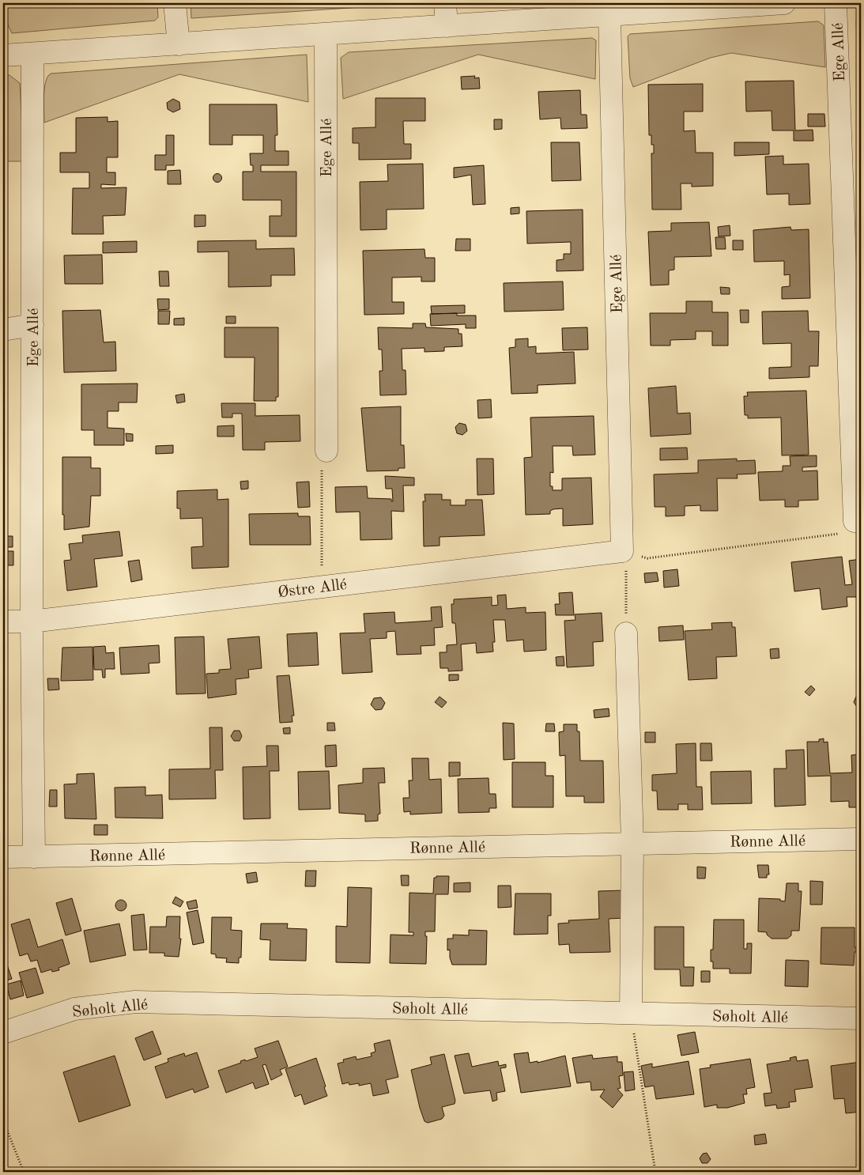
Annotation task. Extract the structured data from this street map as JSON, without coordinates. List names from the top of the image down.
{
  "streets": {
    "street": [
      "Ege Allé",
      "Østre Allé",
      "Rønne Allé",
      "Søholt Allé"
    ]
  },
  "crossings": [
    ["Ege Allé", "Østre Allé"]
  ]
}
